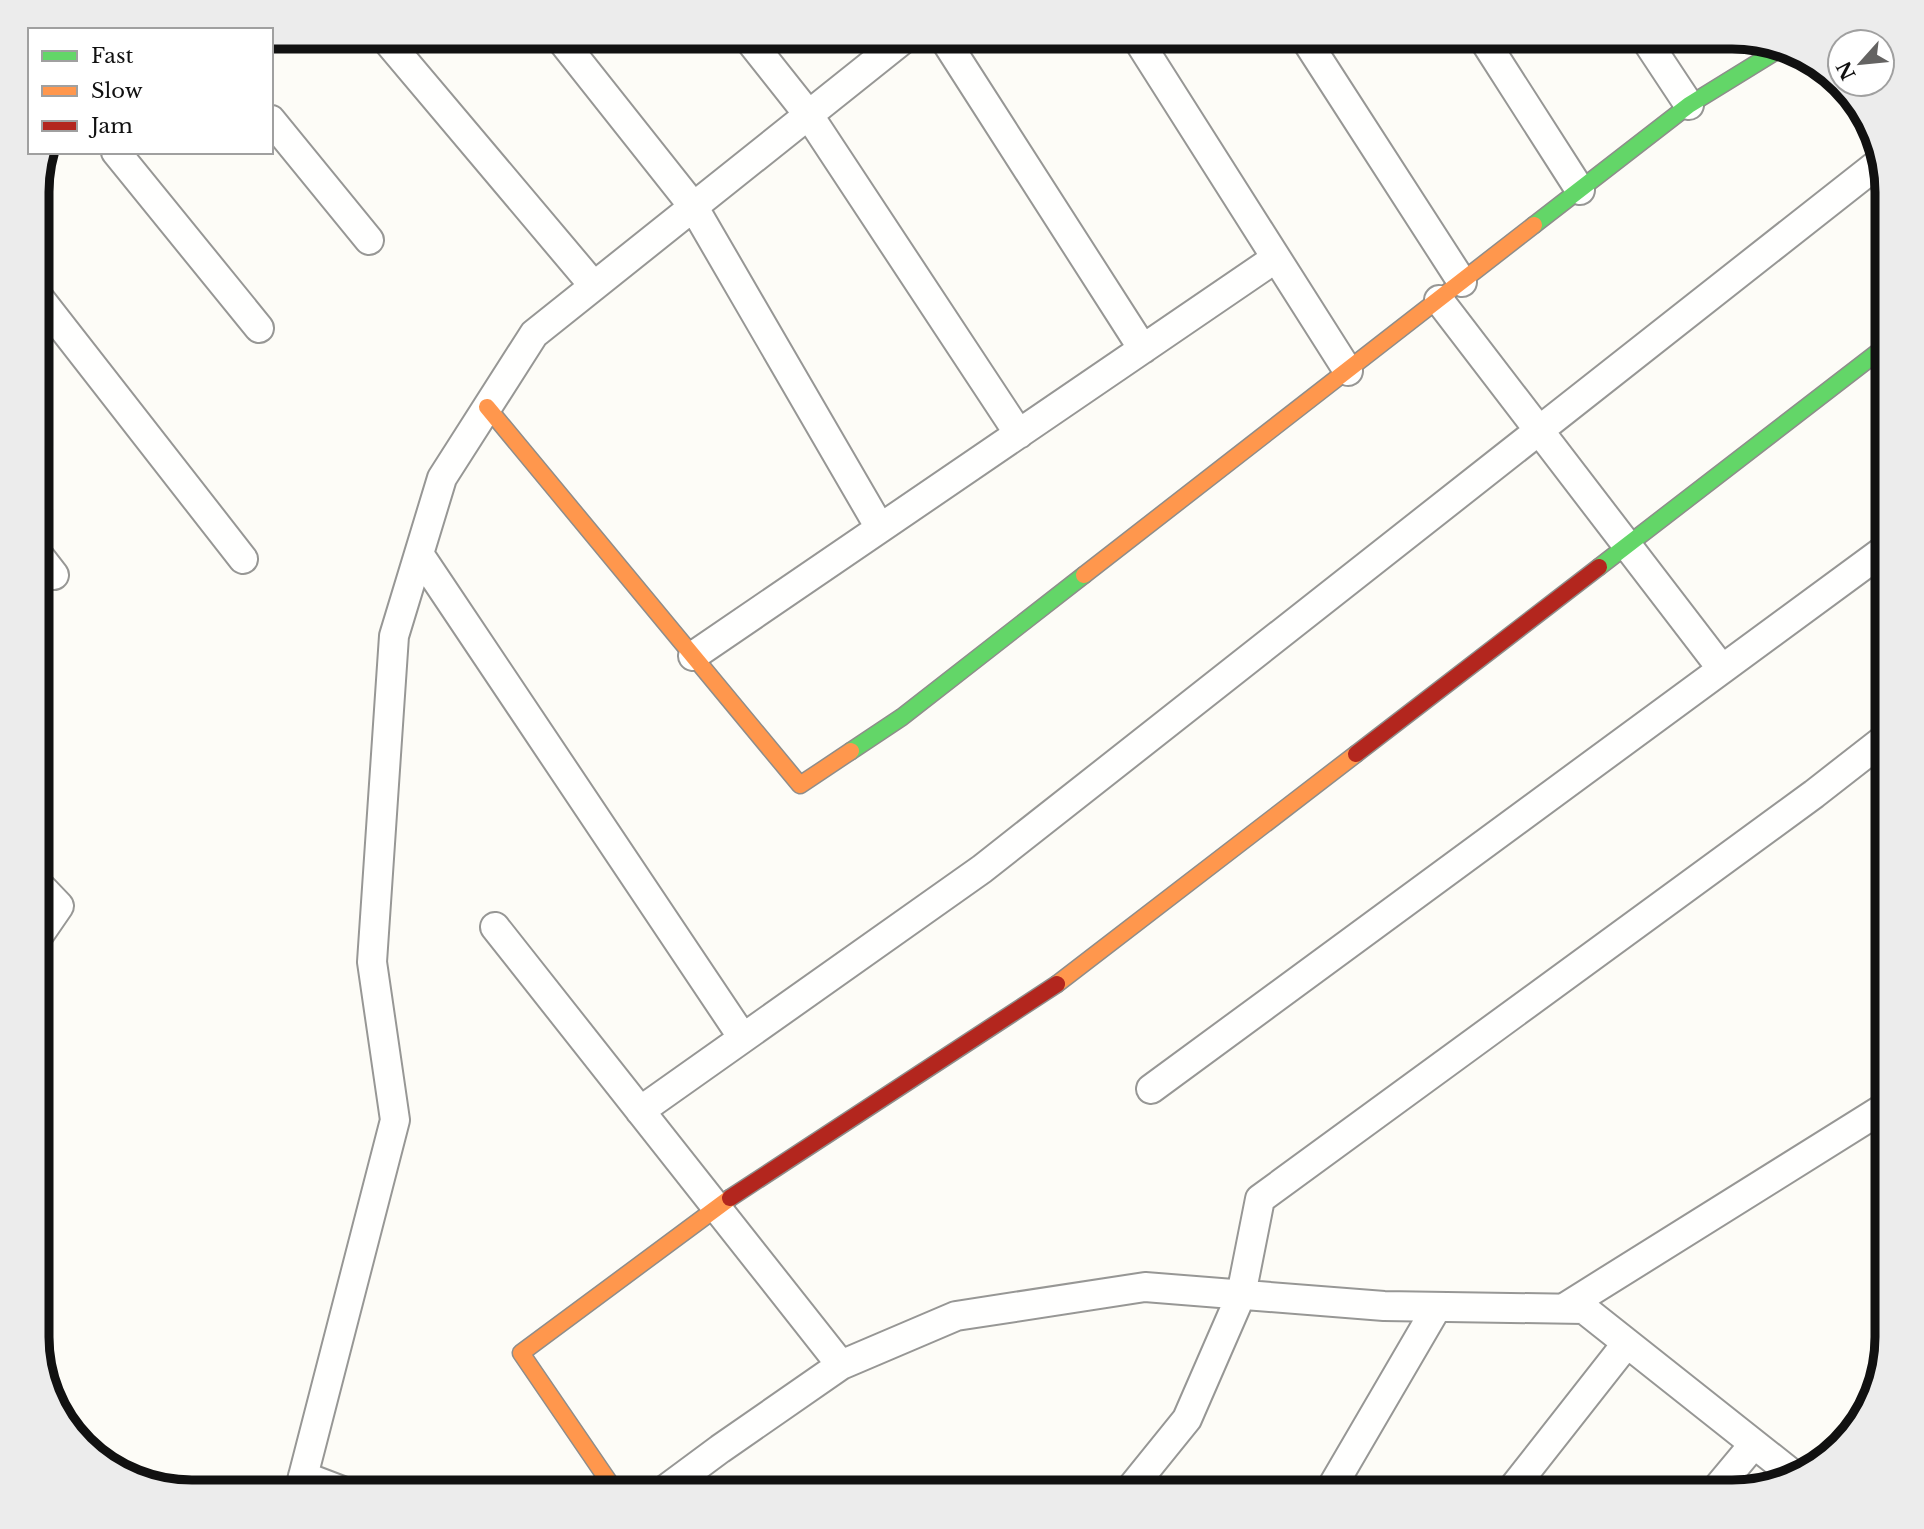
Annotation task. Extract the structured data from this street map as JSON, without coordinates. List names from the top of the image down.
{
  "legend": ["Fast", "Slow", "Jam"],
  "north": "bottom left"
}
